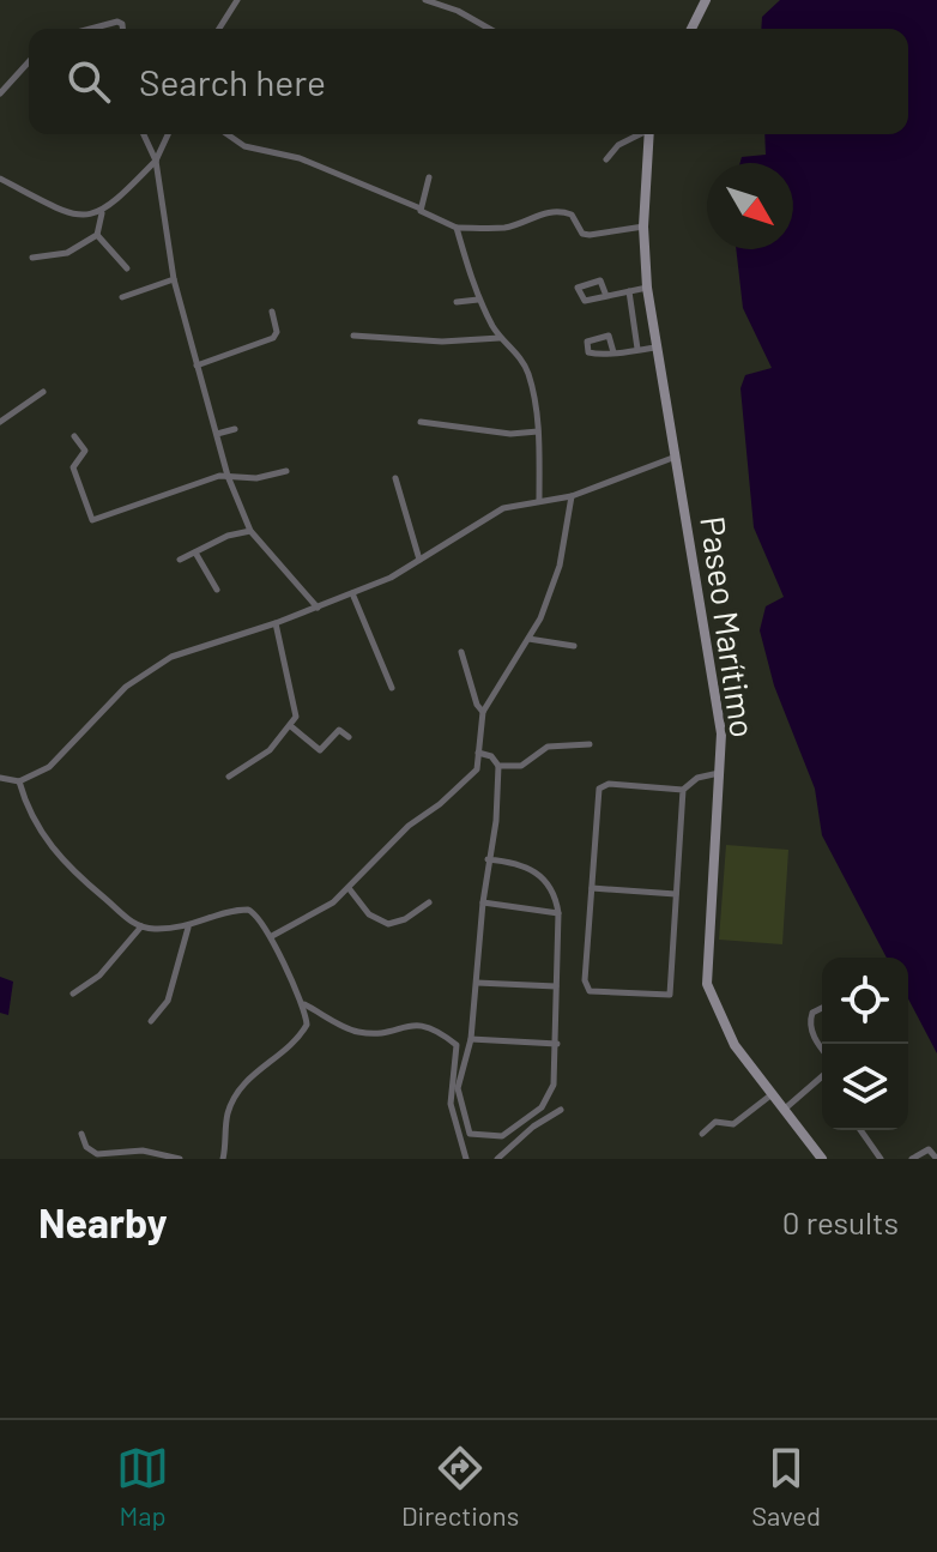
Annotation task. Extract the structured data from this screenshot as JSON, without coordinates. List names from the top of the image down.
{
  "streets": {
    "main road": ["Paseo Marítimo"]
  },
  "north": "bottom right",
  "page": {
    "search": "Search here",
    "heading": ["Nearby", "0 results"],
    "nav": ["Map", "Directions", "Saved"]
  }
}
